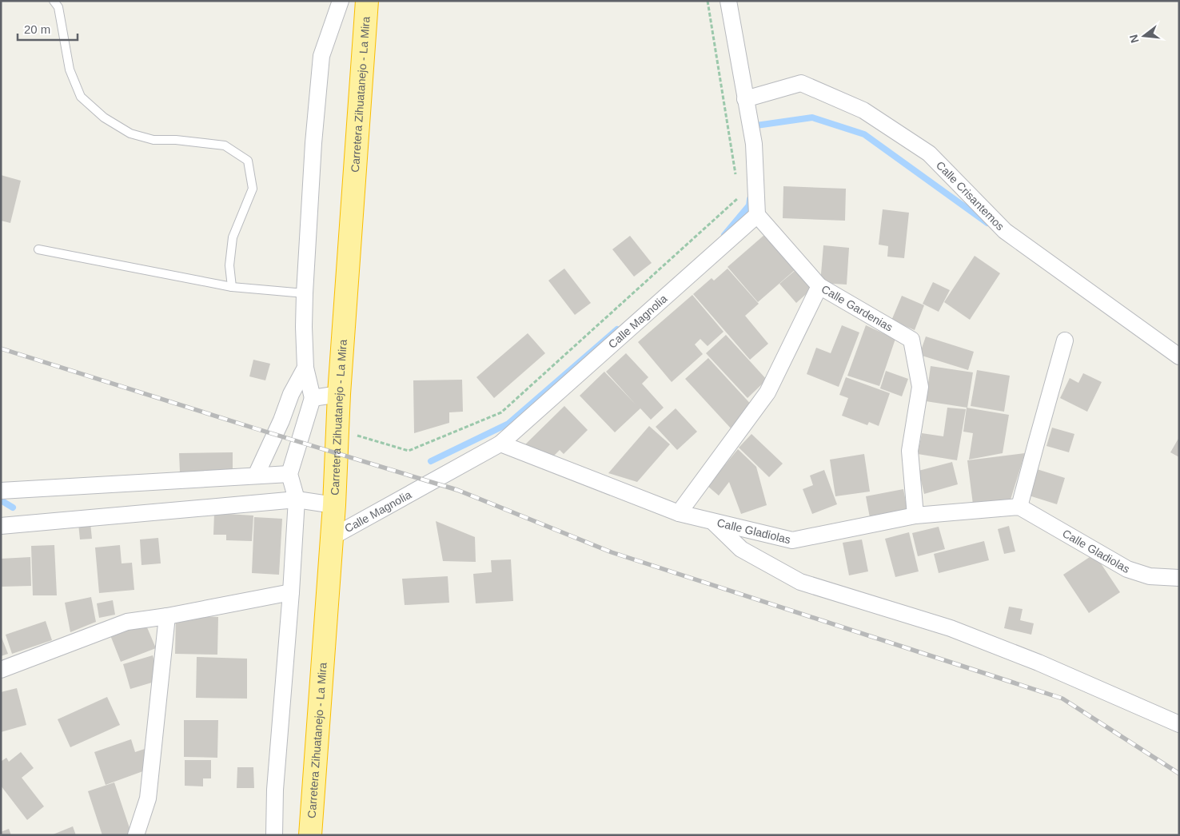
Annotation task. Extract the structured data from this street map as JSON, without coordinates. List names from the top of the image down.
{
  "streets": {
    "highway": ["Carretera Zihuatanejo - La Mira"],
    "street": [
      "Calle Crisantemos",
      "Calle Gardenias",
      "Calle Magnolia",
      "Calle Gladiolas"
    ]
  },
  "crossings": [
    ["Carretera Zihuatanejo - La Mira", "Calle Magnolia"],
    ["Calle Gardenias", "Calle Gladiolas"],
    ["Calle Magnolia", "Calle Gladiolas"]
  ],
  "scale_bar": "20 m",
  "north": "left"
}
